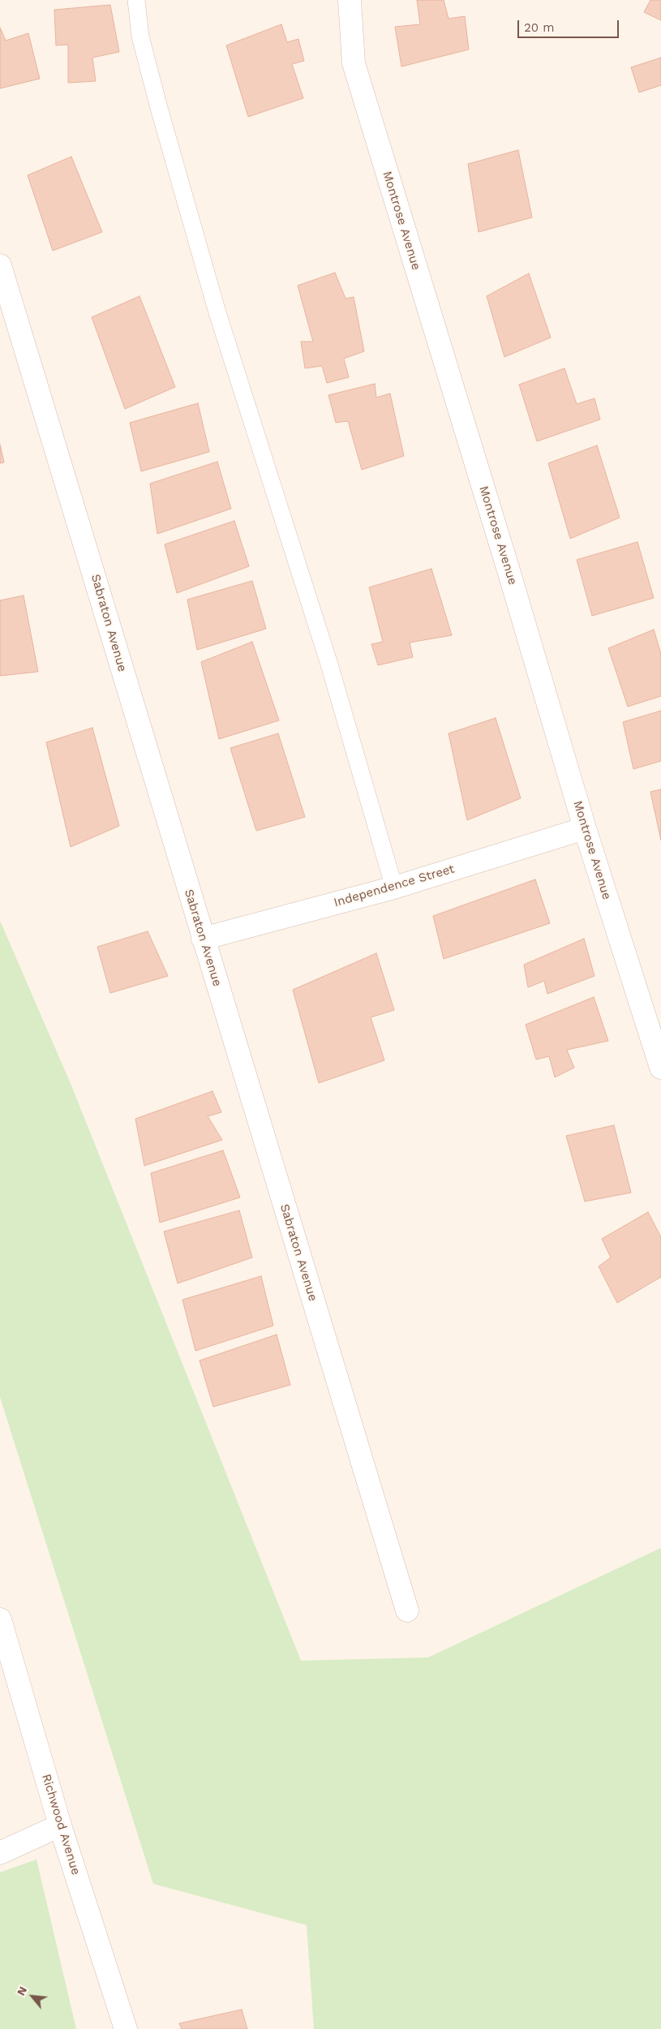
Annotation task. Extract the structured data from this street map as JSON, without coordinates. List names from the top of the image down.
{
  "streets": {
    "street": [
      "Montrose Avenue",
      "Sabraton Avenue",
      "Independence Street",
      "Richwood Avenue"
    ]
  },
  "crossings": [
    ["Montrose Avenue", "Independence Street"],
    ["Sabraton Avenue", "Independence Street"]
  ],
  "scale_bar": "20 m",
  "north": "top left"
}
